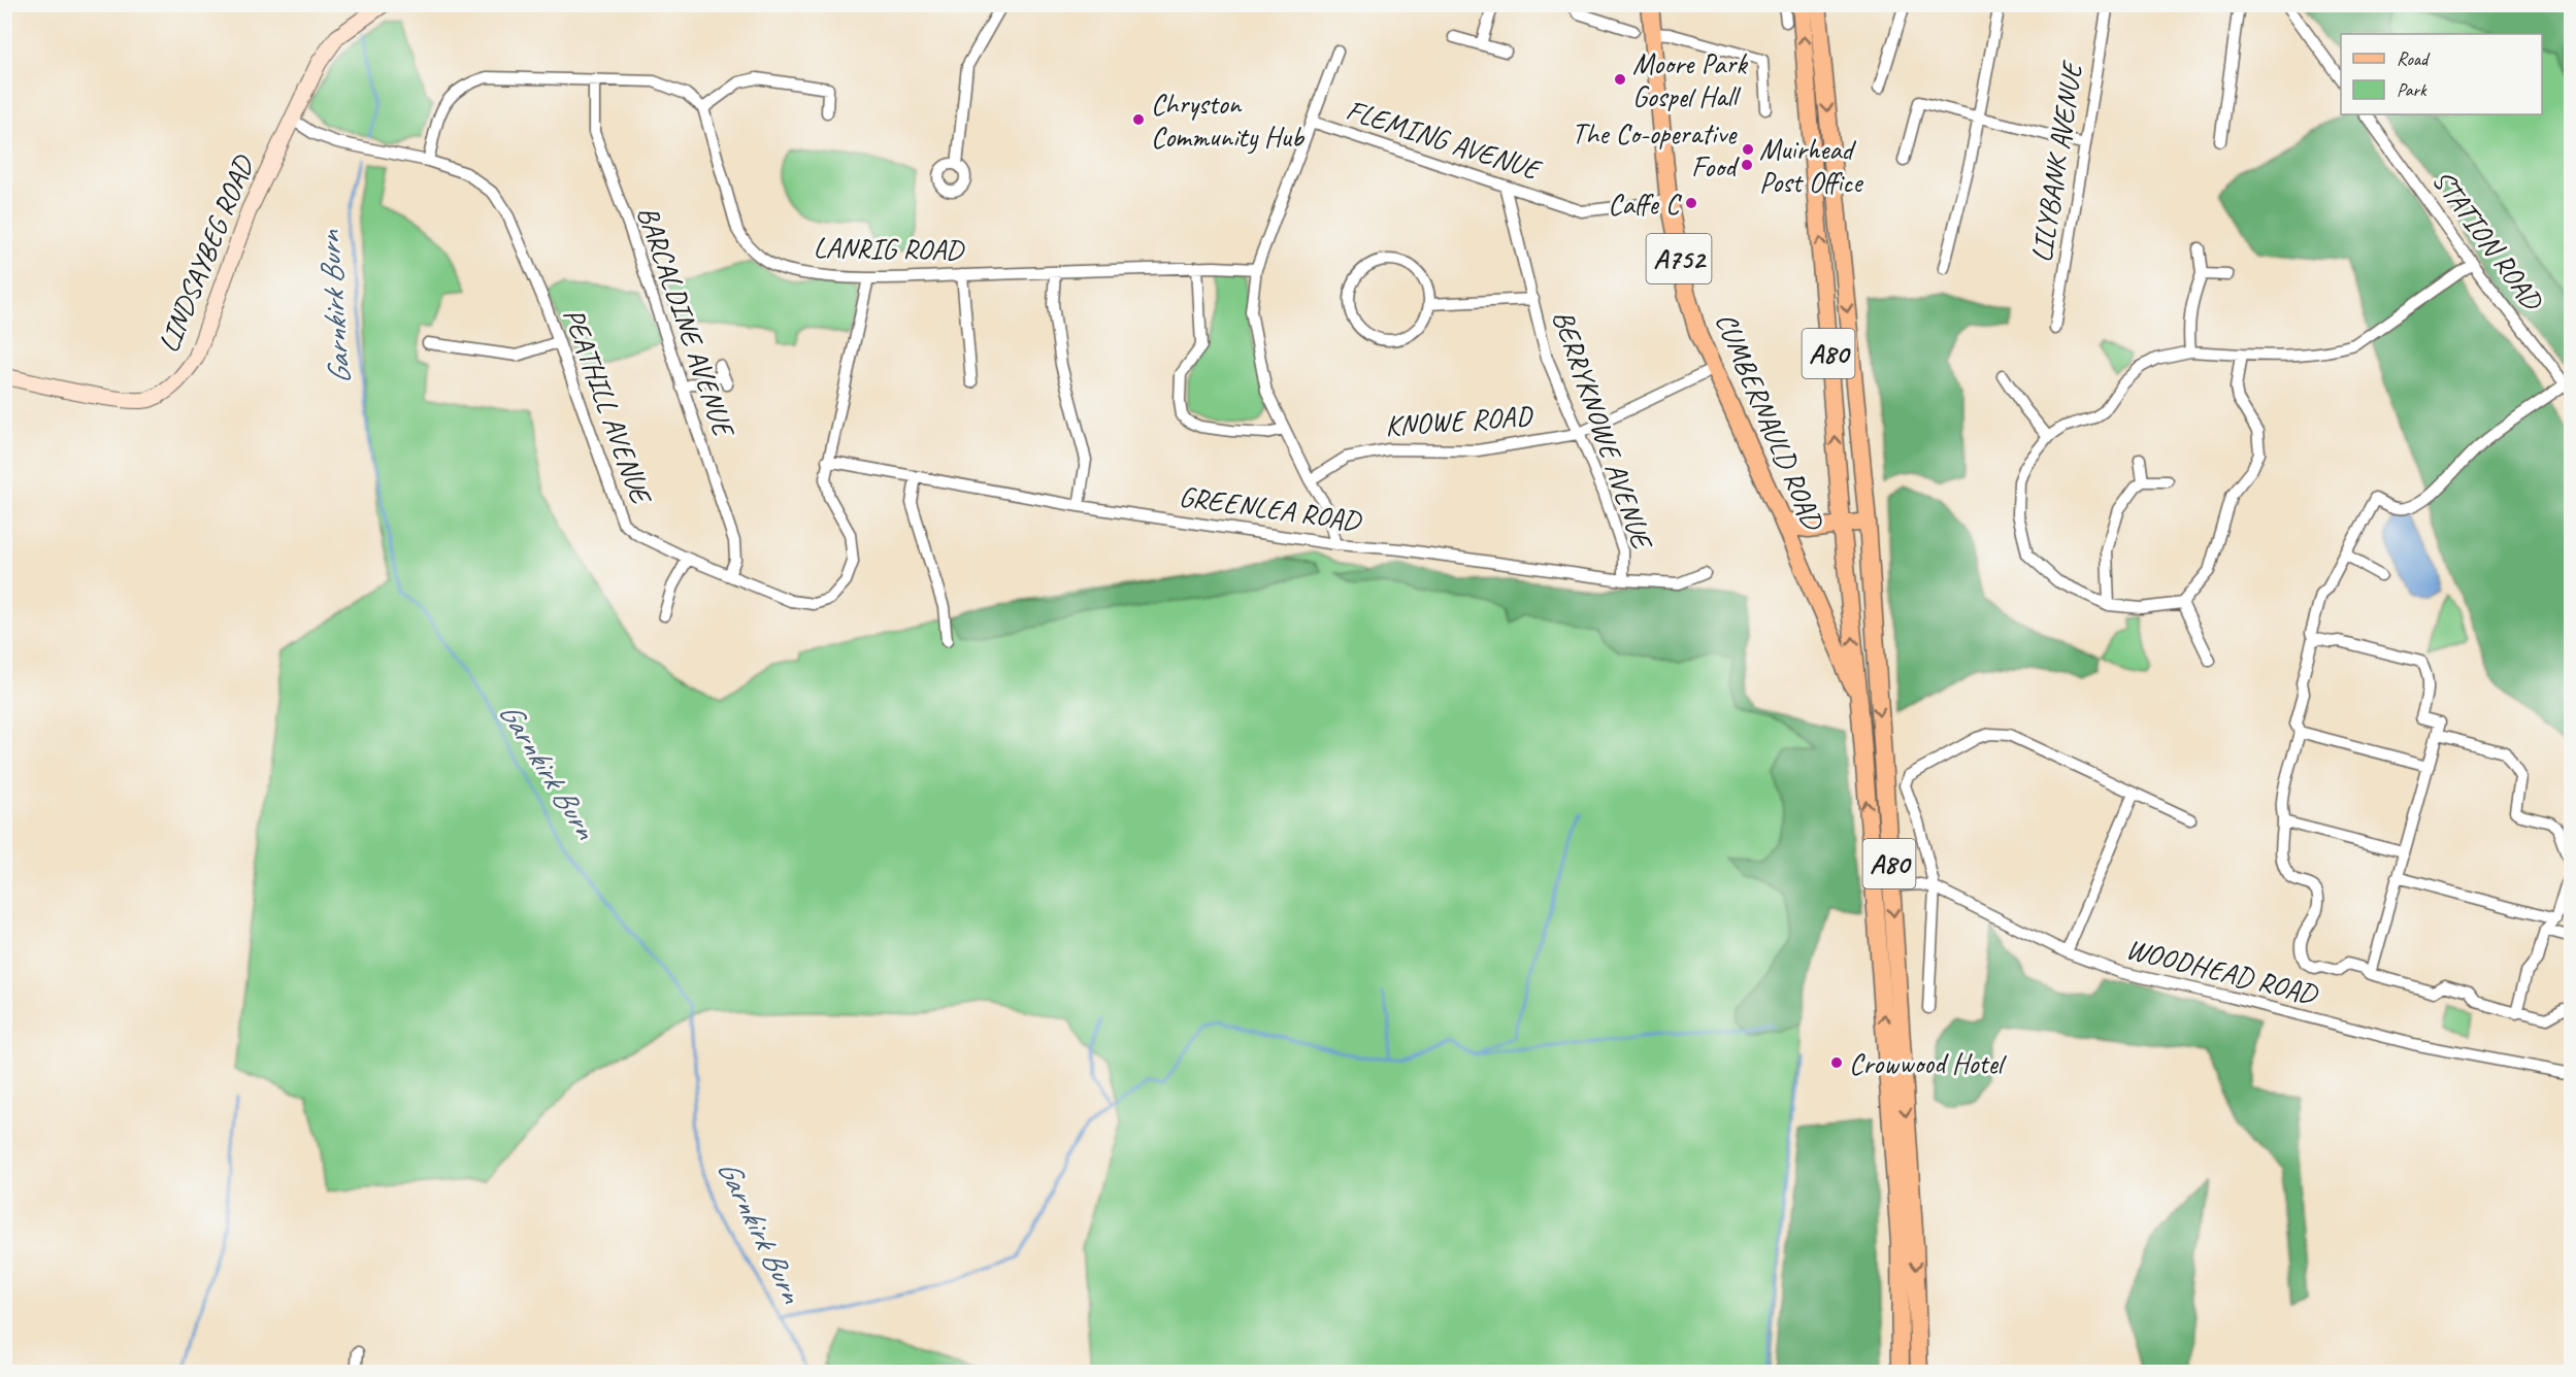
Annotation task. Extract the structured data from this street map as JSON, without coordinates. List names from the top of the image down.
{
  "streets": {
    "main road": [
      "LINDSAYBEG ROAD",
      "A752",
      "A80",
      "CUMBERNAULD ROAD"
    ],
    "street": [
      "FLEMING AVENUE",
      "LILYBANK AVENUE",
      "STATION ROAD",
      "LANRIG ROAD",
      "BARCALDINE AVENUE",
      "PEATHILL AVENUE",
      "KNOWE ROAD",
      "BERRYKNOWE AVENUE",
      "GREENLEA ROAD",
      "WOODHEAD ROAD"
    ]
  },
  "crossings": [
    ["FLEMING AVENUE", "CUMBERNAULD ROAD"],
    ["FLEMING AVENUE", "BERRYKNOWE AVENUE"],
    ["LANRIG ROAD", "PEATHILL AVENUE"],
    ["LINDSAYBEG ROAD", "PEATHILL AVENUE"],
    ["BARCALDINE AVENUE", "PEATHILL AVENUE"],
    ["A80", "CUMBERNAULD ROAD"],
    ["A80", "WOODHEAD ROAD"],
    ["PEATHILL AVENUE", "GREENLEA ROAD"],
    ["KNOWE ROAD", "CUMBERNAULD ROAD"],
    ["KNOWE ROAD", "BERRYKNOWE AVENUE"],
    ["BERRYKNOWE AVENUE", "GREENLEA ROAD"]
  ],
  "water": ["Garnkirk Burn"],
  "places": [
    "Moore Park Gospel Hall",
    "Chryston Community Hub",
    "The Co-operative Food",
    "Muirhead Post Office",
    "Caffe C",
    "Crowwood Hotel"
  ],
  "legend": ["Road", "Park"]
}
